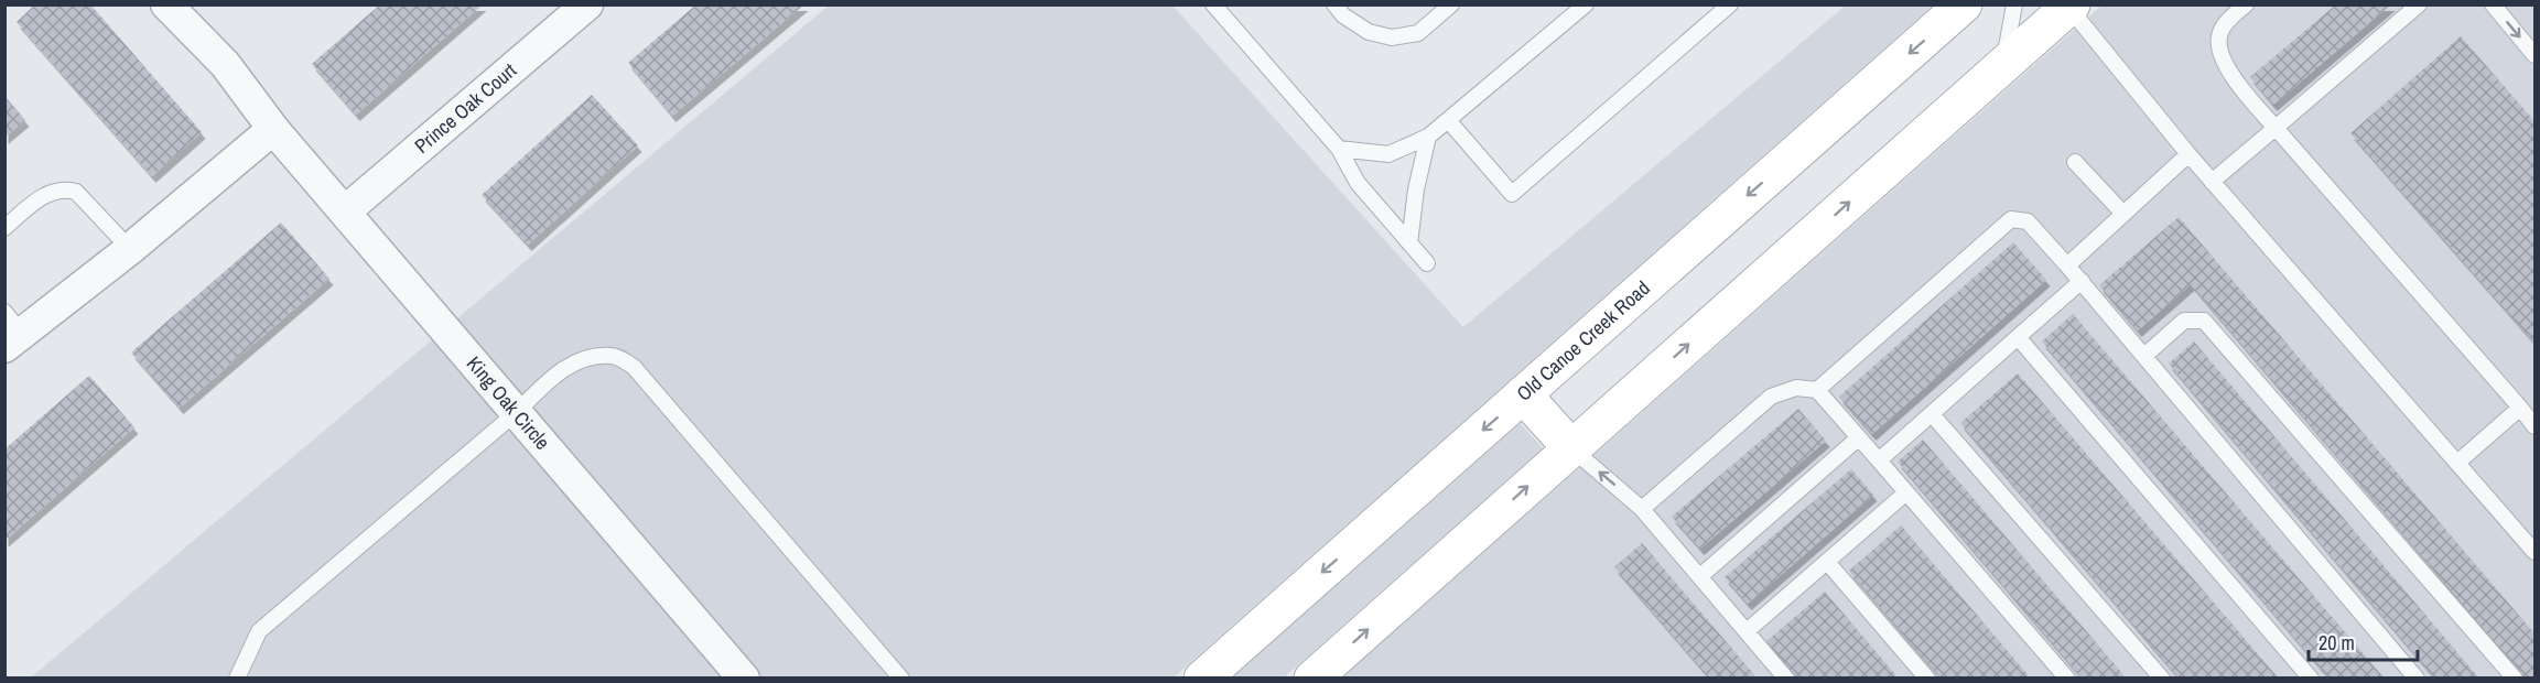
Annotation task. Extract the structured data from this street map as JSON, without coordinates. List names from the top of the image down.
{
  "streets": {
    "main road": ["Old Canoe Creek Road"],
    "street": ["Prince Oak Court", "King Oak Circle"]
  },
  "crossings": [
    ["Prince Oak Court", "King Oak Circle"]
  ],
  "scale_bar": "20 m"
}
